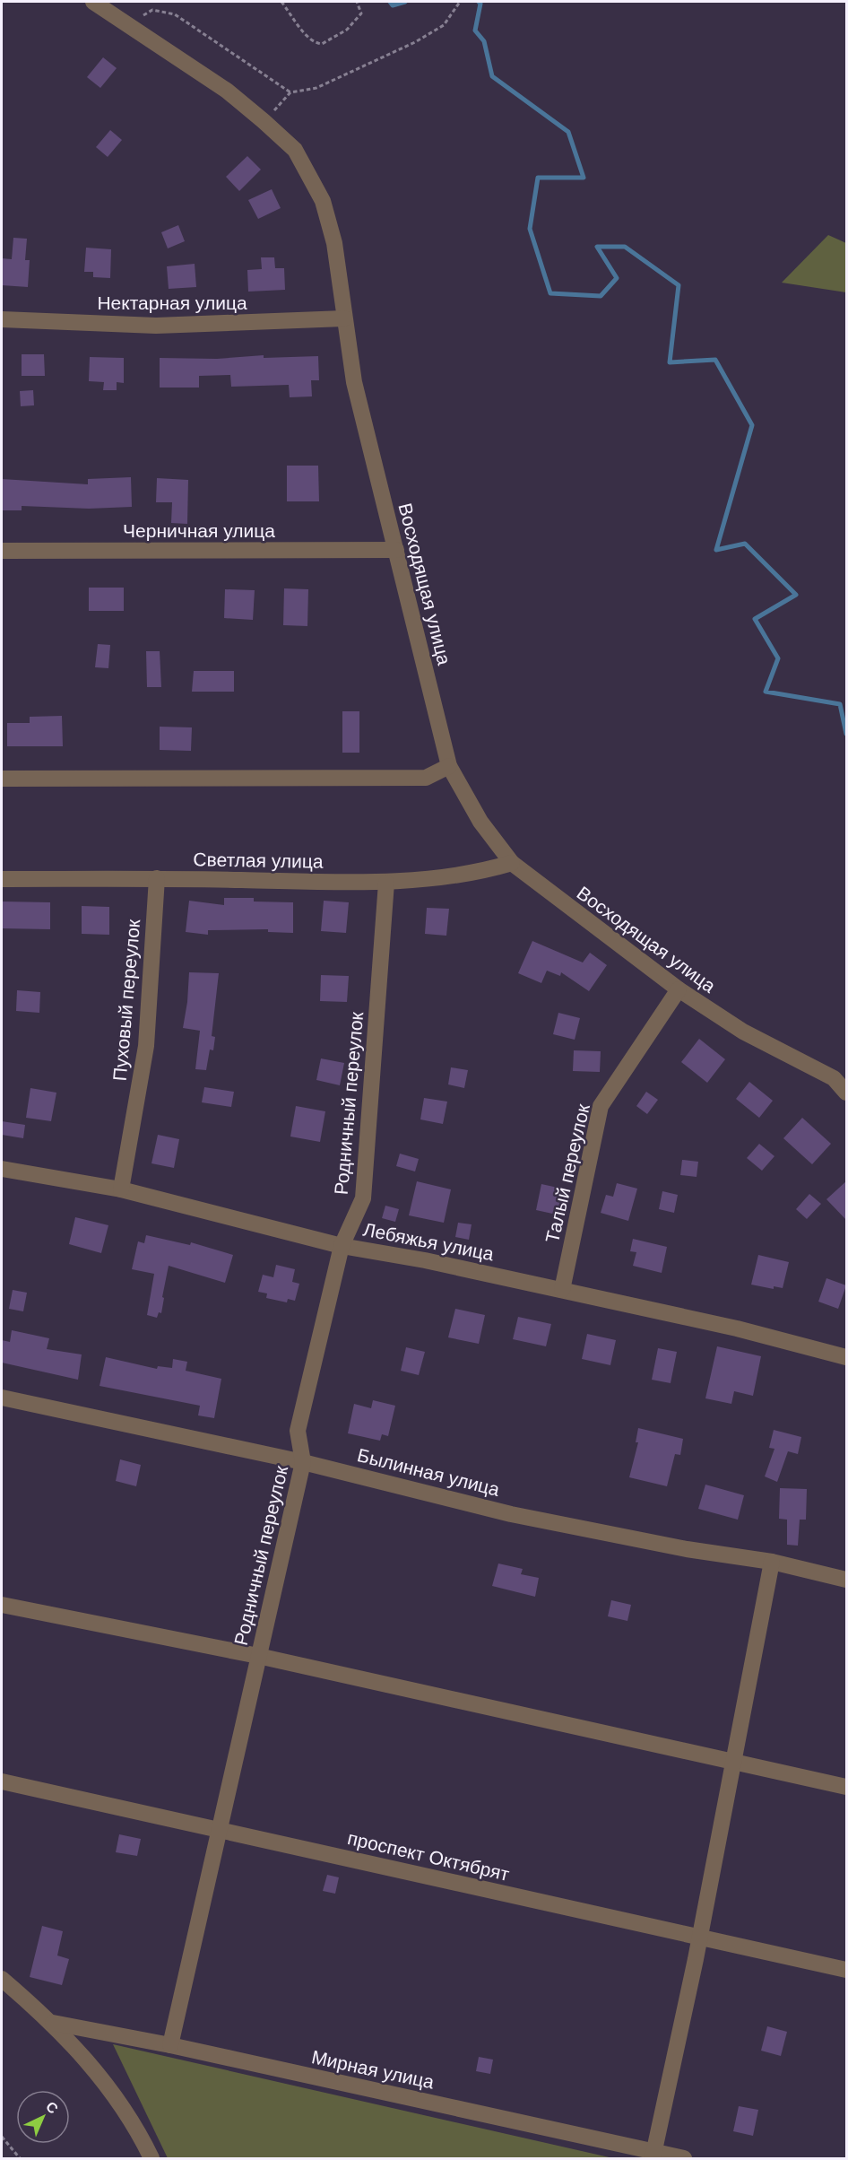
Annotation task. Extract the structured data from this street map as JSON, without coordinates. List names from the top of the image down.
{
  "streets": {
    "street": [
      "Нектарная улица",
      "Черничная улица",
      "Восходящая улица",
      "Светлая улица",
      "Пуховый переулок",
      "Родничный переулок",
      "Талый переулок",
      "Лебяжья улица",
      "Былинная улица",
      "проспект Октябрят",
      "Мирная улица"
    ]
  },
  "crossings": [
    ["Нектарная улица", "Восходящая улица"],
    ["Черничная улица", "Восходящая улица"],
    ["Восходящая улица", "Светлая улица"],
    ["Восходящая улица", "Талый переулок"],
    ["Светлая улица", "Пуховый переулок"],
    ["Светлая улица", "Родничный переулок"],
    ["Пуховый переулок", "Лебяжья улица"],
    ["Родничный переулок", "Лебяжья улица"],
    ["Родничный переулок", "Былинная улица"],
    ["Родничный переулок", "проспект Октябрят"],
    ["Родничный переулок", "Мирная улица"],
    ["Талый переулок", "Лебяжья улица"]
  ],
  "north": "top right"
}
